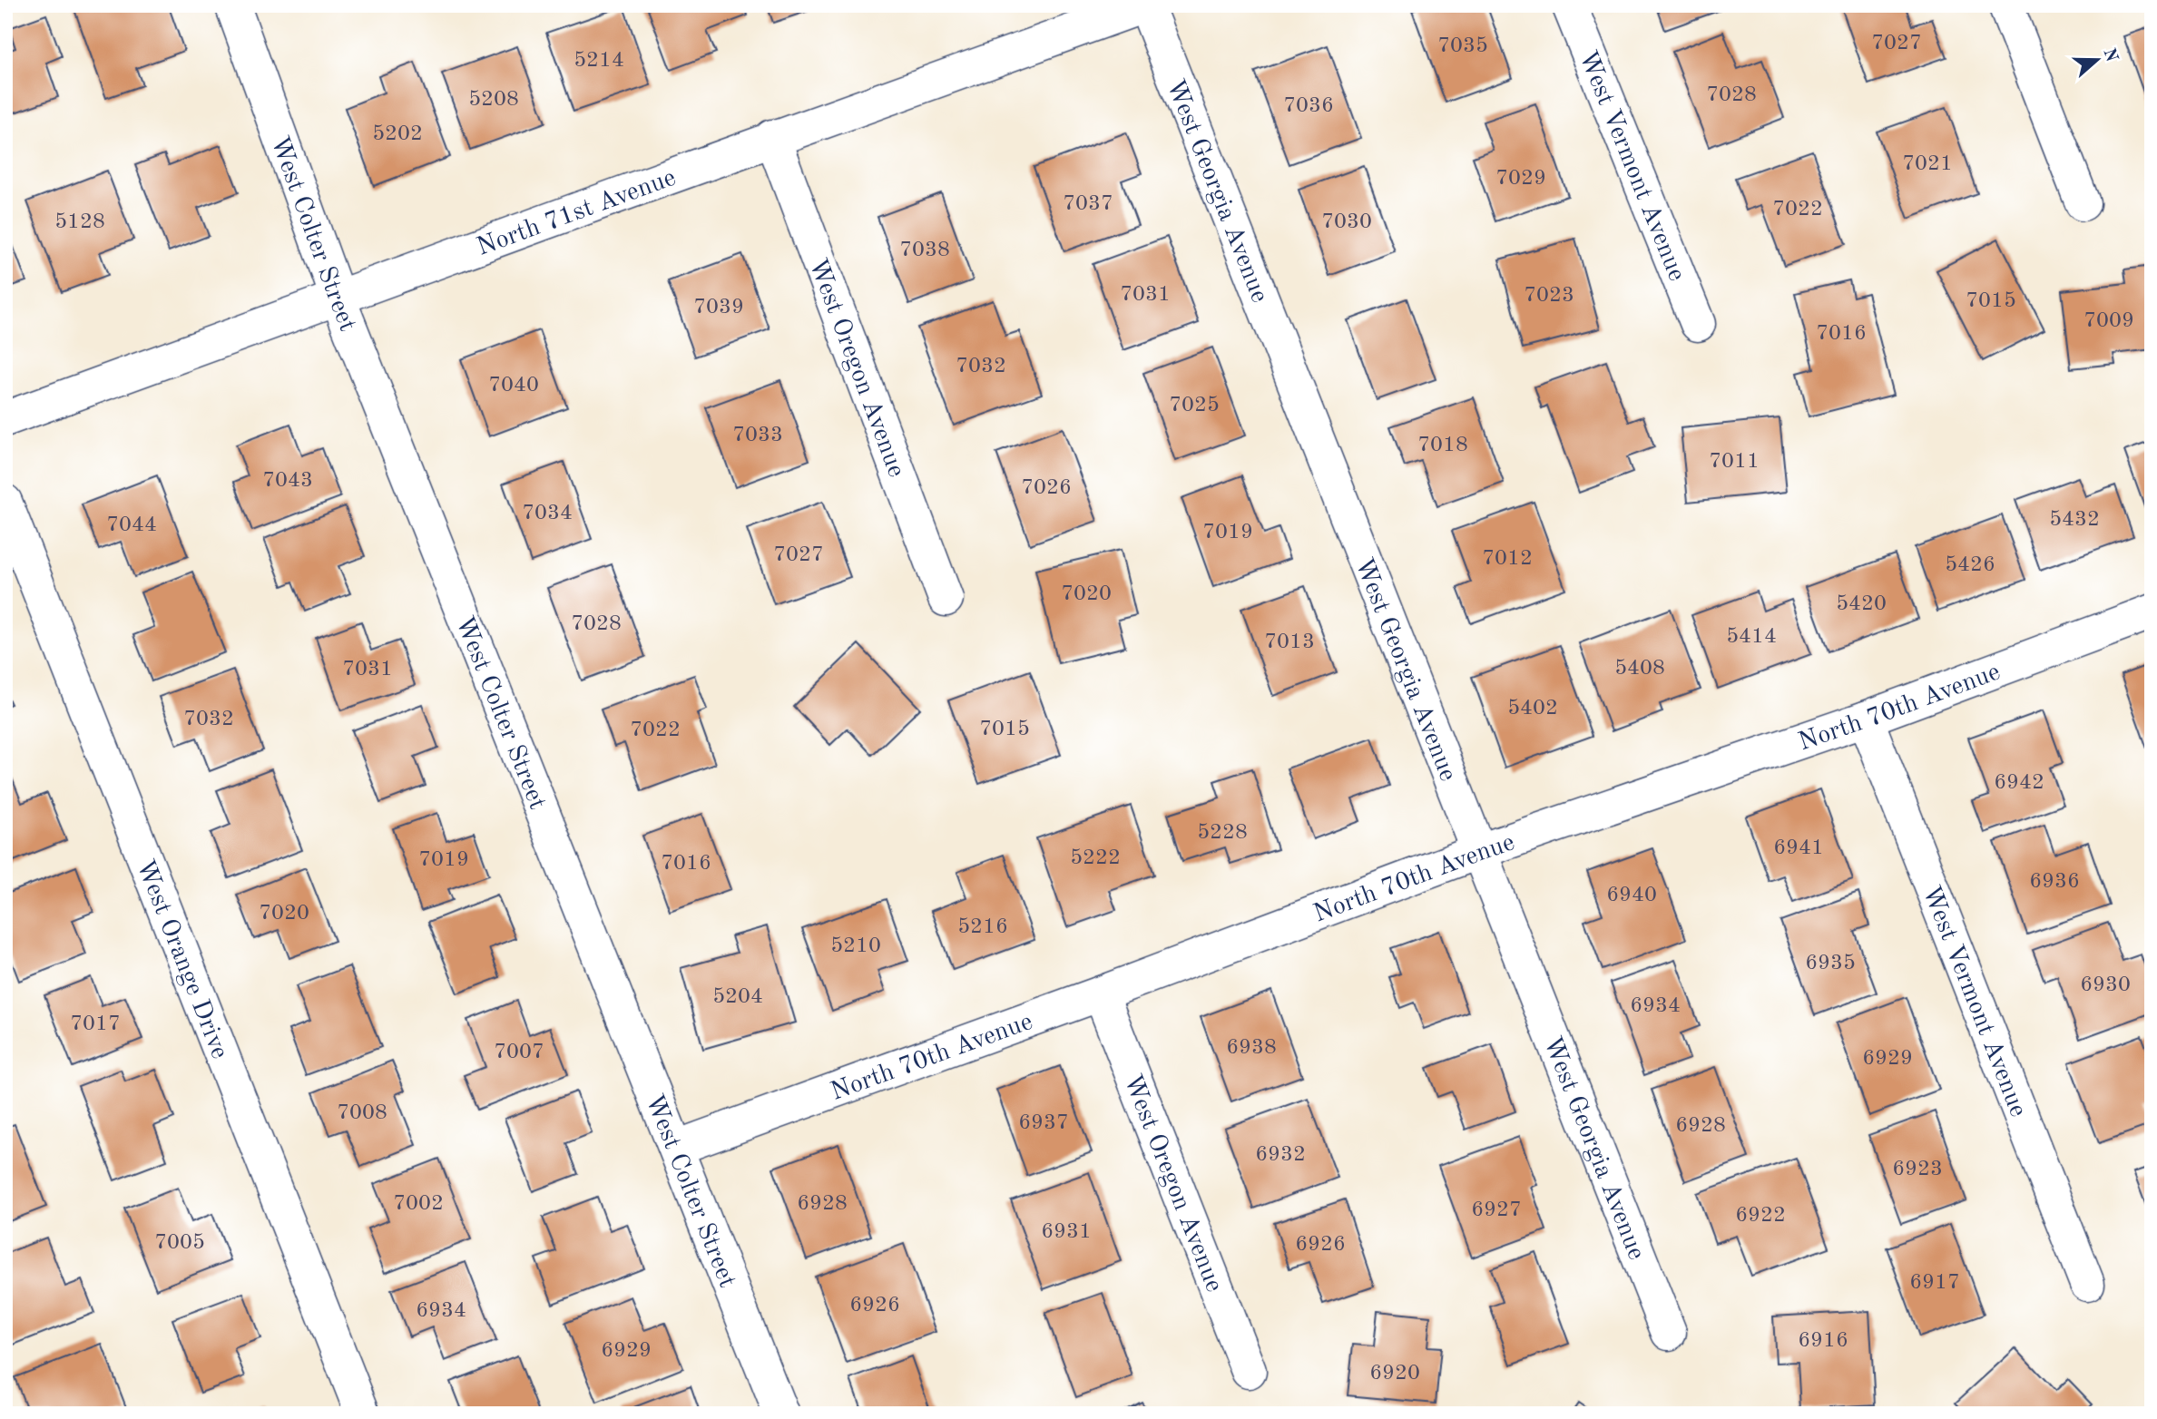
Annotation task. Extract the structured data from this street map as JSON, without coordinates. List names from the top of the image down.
{
  "streets": {
    "street": [
      "West Vermont Avenue",
      "West Georgia Avenue",
      "North 71st Avenue",
      "West Colter Street",
      "West Oregon Avenue",
      "North 70th Avenue",
      "West Orange Drive"
    ]
  },
  "crossings": [
    ["West Vermont Avenue", "North 70th Avenue"],
    ["West Georgia Avenue", "North 71st Avenue"],
    ["West Georgia Avenue", "North 70th Avenue"],
    ["North 71st Avenue", "West Colter Street"],
    ["North 71st Avenue", "West Oregon Avenue"],
    ["West Colter Street", "North 70th Avenue"],
    ["West Oregon Avenue", "North 70th Avenue"]
  ],
  "house_numbers": [
    "7027",
    "7035",
    "5214",
    "7028",
    "5208",
    "7036",
    "5202",
    "7021",
    "7029",
    "7037",
    "7022",
    "5128",
    "7030",
    "7038",
    "7031",
    "7023",
    "7015",
    "7039",
    "7009",
    "7016",
    "7032",
    "7040",
    "7025",
    "7033",
    "7018",
    "7011",
    "7043",
    "7026",
    "7034",
    "5432",
    "7044",
    "7019",
    "7027",
    "7012",
    "5426",
    "7020",
    "5420",
    "7028",
    "5414",
    "7013",
    "5408",
    "7031",
    "5402",
    "7032",
    "7015",
    "7022",
    "6942",
    "5228",
    "6941",
    "5222",
    "7019",
    "7016",
    "6936",
    "6940",
    "7020",
    "5216",
    "5210",
    "6935",
    "6930",
    "5204",
    "6934",
    "7017",
    "6938",
    "7007",
    "6929",
    "7008",
    "6937",
    "6928",
    "6932",
    "6923",
    "7002",
    "6928",
    "6927",
    "6922",
    "6931",
    "7005",
    "6926",
    "6917",
    "6926",
    "6934",
    "6916",
    "6929",
    "6920"
  ],
  "north": "right"
}
